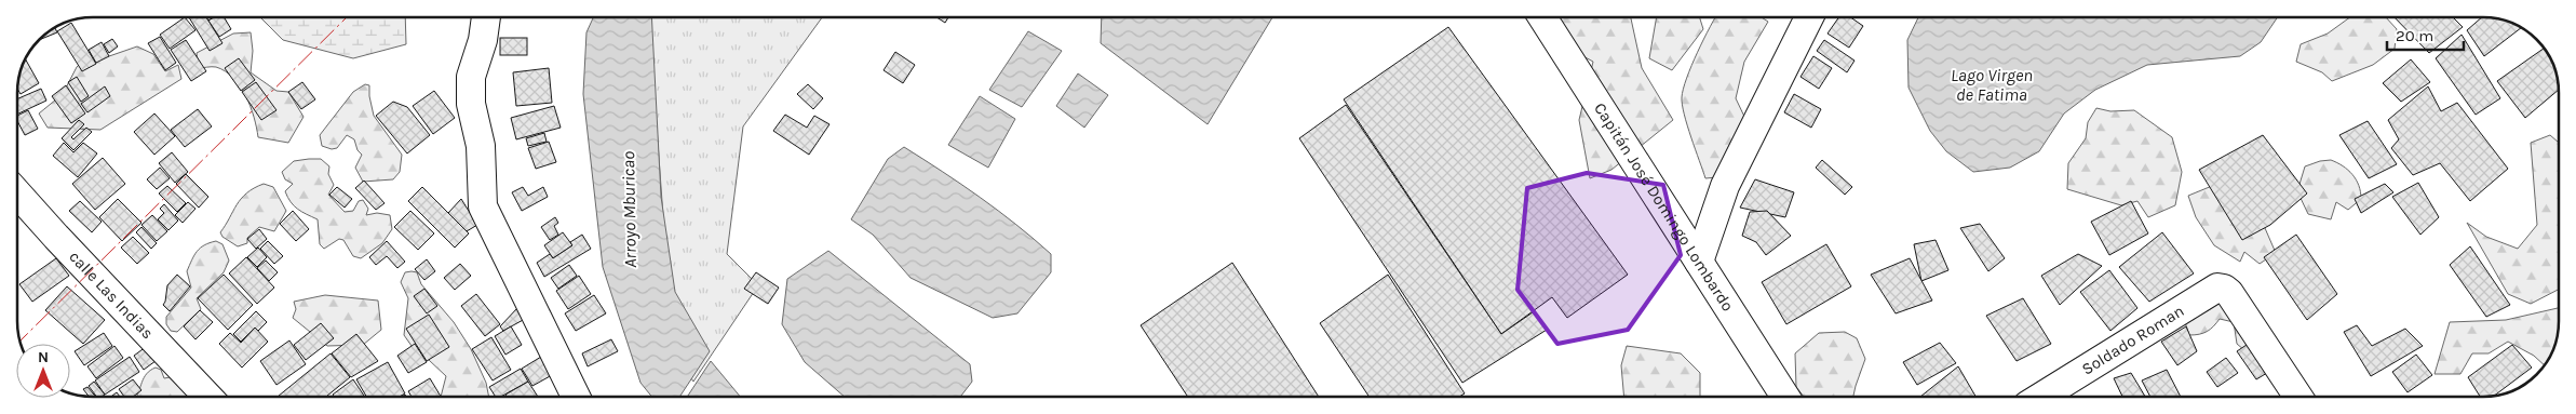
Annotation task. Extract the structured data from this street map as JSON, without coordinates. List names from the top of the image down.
{
  "streets": {
    "street": ["Capitán José Domingo Lombardo", "calle Las Indias", "Soldado Roman"]
  },
  "water": ["Lago Virgen de Fatima", "Arroyo Mburicao"],
  "scale_bar": "20 m",
  "north": "top"
}
